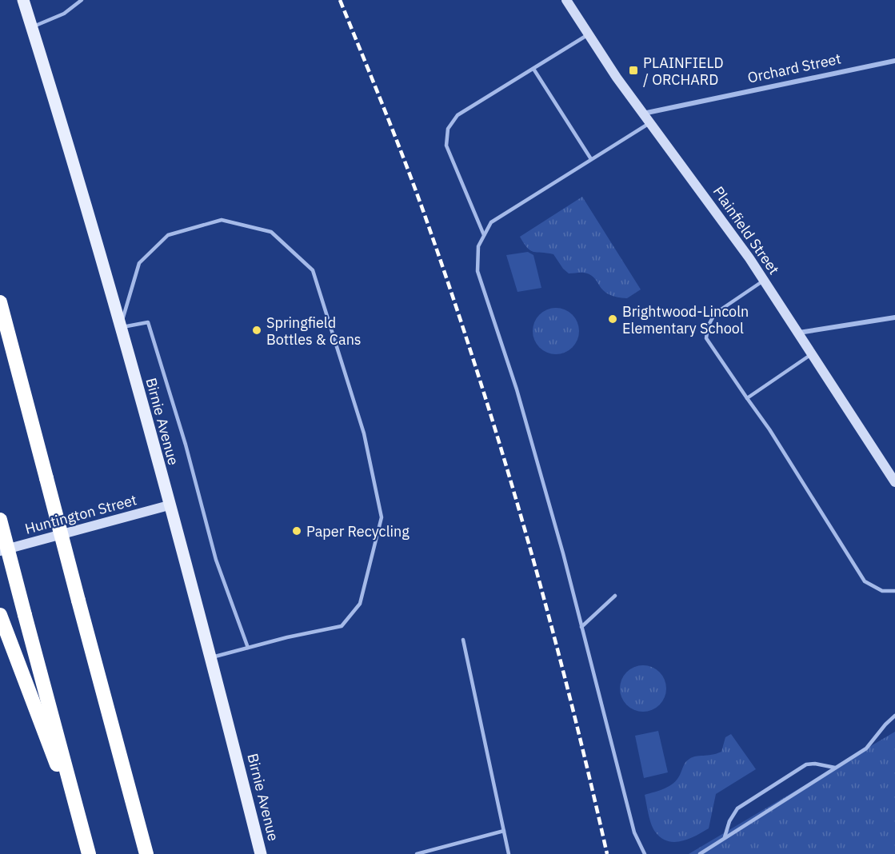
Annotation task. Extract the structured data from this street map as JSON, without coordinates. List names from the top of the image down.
{
  "streets": {
    "main road": ["Birnie Avenue"],
    "street": ["Orchard Street", "Plainfield Street", "Huntington Street"]
  },
  "crossings": [
    ["Orchard Street", "Plainfield Street"],
    ["Birnie Avenue", "Huntington Street"]
  ],
  "places": {
    "transit": ["PLAINFIELD / ORCHARD"],
    "other": ["Brightwood-Lincoln Elementary School", "Springfield Bottles & Cans", "Paper Recycling"]
  }
}
